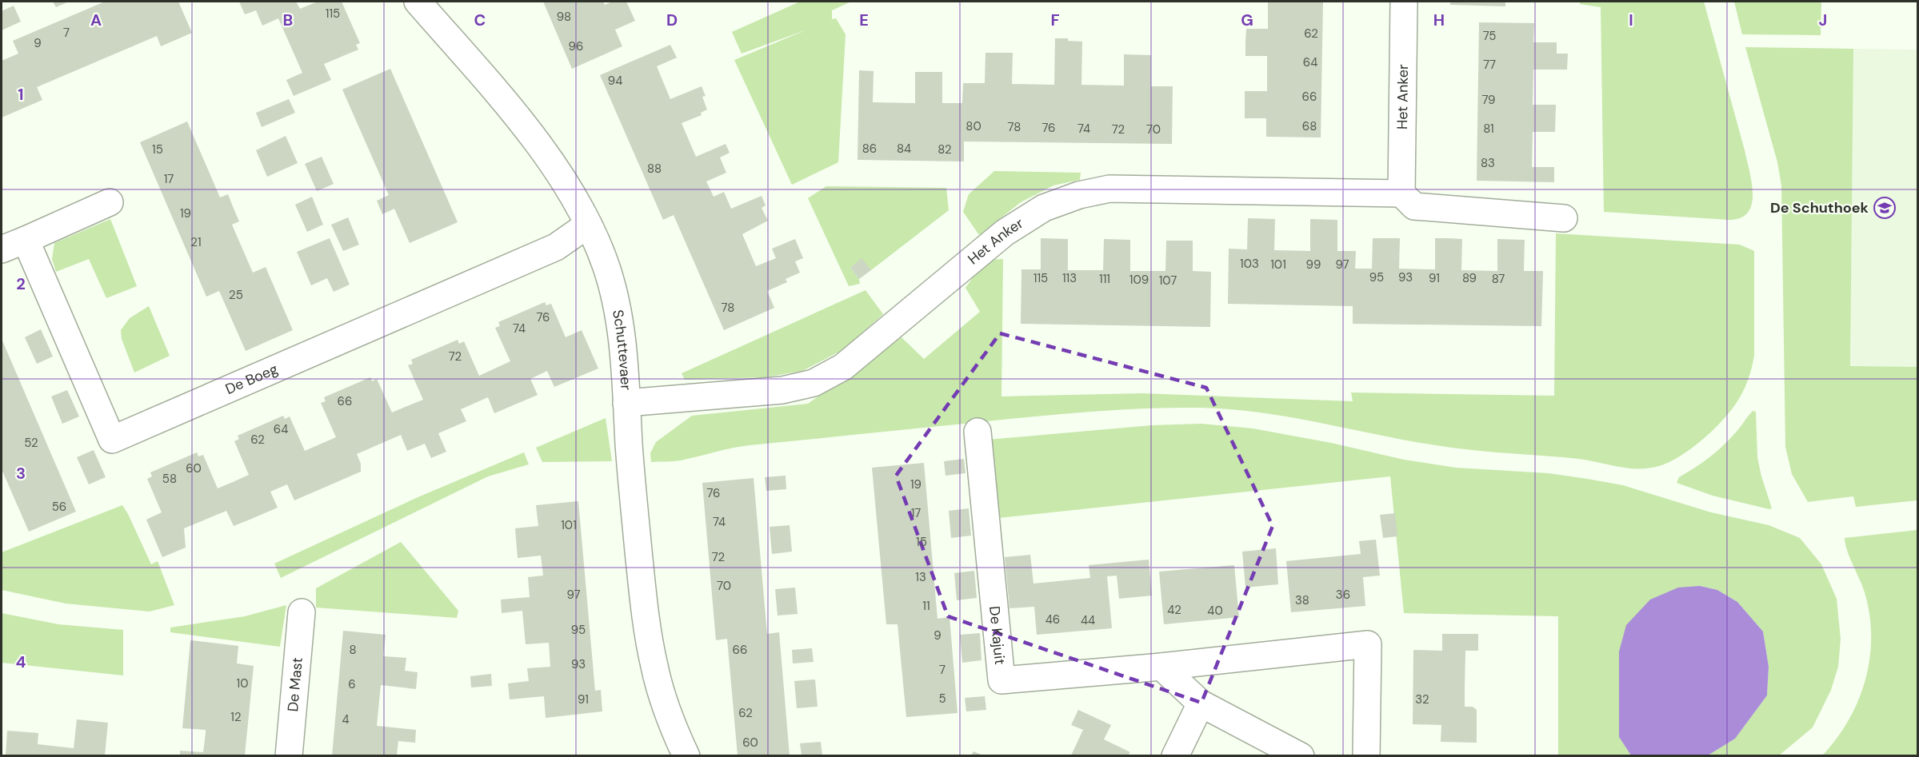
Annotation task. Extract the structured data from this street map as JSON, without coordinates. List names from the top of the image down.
{
  "streets": {
    "street": [
      "Het Anker",
      "Schuttevaer",
      "De Boeg",
      "De Kajuit",
      "De Mast"
    ]
  },
  "crossings": [
    ["Het Anker", "Schuttevaer"],
    ["Schuttevaer", "De Boeg"]
  ],
  "places": {
    "school or university": ["De Schuthoek"]
  },
  "house_numbers": [
    "115",
    "98",
    "7",
    "62",
    "75",
    "9",
    "96",
    "64",
    "77",
    "94",
    "66",
    "79",
    "80",
    "68",
    "78",
    "76",
    "74",
    "81",
    "72",
    "70",
    "86",
    "84",
    "15",
    "82",
    "83",
    "88",
    "17",
    "19",
    "21",
    "103",
    "101",
    "99",
    "97",
    "95",
    "93",
    "115",
    "113",
    "91",
    "89",
    "111",
    "87",
    "109",
    "107",
    "25",
    "78",
    "76",
    "74",
    "72",
    "66",
    "64",
    "62",
    "52",
    "60",
    "58",
    "19",
    "76",
    "56",
    "17",
    "74",
    "101",
    "15",
    "72",
    "13",
    "70",
    "97",
    "36",
    "38",
    "11",
    "42",
    "40",
    "46",
    "44",
    "95",
    "9",
    "8",
    "66",
    "93",
    "7",
    "10",
    "6",
    "5",
    "91",
    "32",
    "62",
    "12",
    "4",
    "60"
  ],
  "grid": {
    "columns": [
      "A",
      "B",
      "C",
      "D",
      "E",
      "F",
      "G",
      "H",
      "I",
      "J"
    ],
    "rows": [
      "1",
      "2",
      "3",
      "4"
    ]
  }
}
